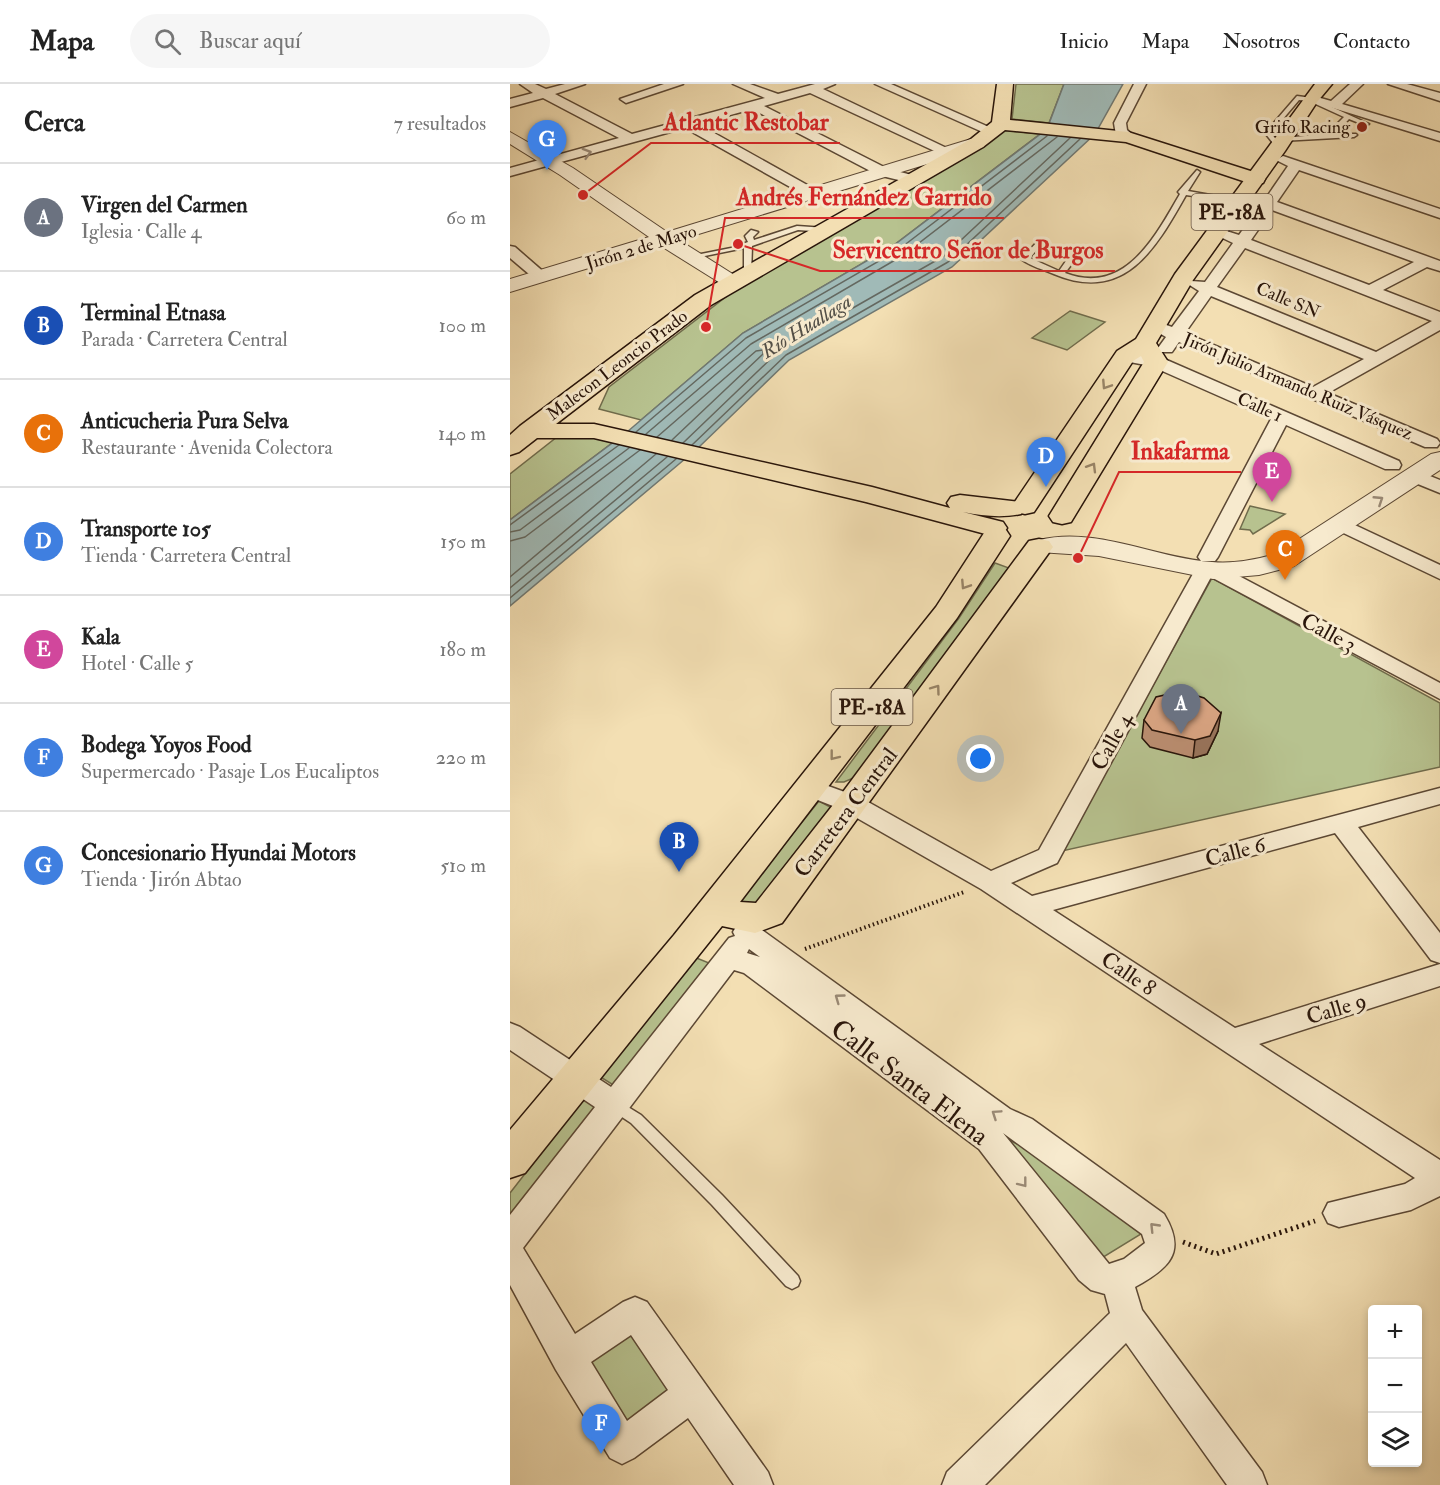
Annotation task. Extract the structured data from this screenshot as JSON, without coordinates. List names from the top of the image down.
{
  "streets": {
    "main road": ["PE-18A", "Malecon Leoncio Prado", "Carretera Central"],
    "street": [
      "Jirón 2 de Mayo",
      "Calle SN",
      "Jirón Julio Armando Ruiz Vásquez",
      "Calle 1",
      "Calle 3",
      "Calle 4",
      "Calle 6",
      "Calle 8",
      "Calle 9",
      "Calle Santa Elena"
    ]
  },
  "crossings": [
    ["PE-18A", "Calle SN"],
    ["PE-18A", "Jirón Julio Armando Ruiz Vásquez"],
    ["PE-18A", "Calle 1"],
    ["PE-18A", "Carretera Central"],
    ["Jirón 2 de Mayo", "Malecon Leoncio Prado"],
    ["Jirón Julio Armando Ruiz Vásquez", "Calle 1"],
    ["Calle 1", "Calle 4"],
    ["Calle 3", "Calle 4"],
    ["Calle 4", "Calle 8"],
    ["Carretera Central", "Calle 8"],
    ["Carretera Central", "Calle Santa Elena"],
    ["Calle 6", "Calle 8"],
    ["Calle 8", "Calle 9"]
  ],
  "water": ["Río Huallaga"],
  "places": [
    "Grifo Racing",
    "Atlantic Restobar",
    "Servicentro Señor de Burgos",
    "Andrés Fernández Garrido",
    "Inkafarma"
  ],
  "page": {
    "header": "Mapa",
    "search": "Buscar aquí",
    "nav": [
      "Inicio",
      "Mapa",
      "Nosotros",
      "Contacto"
    ],
    "heading": ["Cerca", "7 resultados"],
    "pins": [
      "G",
      "D",
      "E",
      "C",
      "A",
      "B",
      "F"
    ],
    "list": [
      {
        "mark": "A",
        "name": "Virgen del Carmen",
        "note": "Iglesia · Calle 4",
        "value": "60 m"
      },
      {
        "mark": "B",
        "name": "Terminal Etnasa",
        "note": "Parada · Carretera Central",
        "value": "100 m"
      },
      {
        "mark": "C",
        "name": "Anticucheria Pura Selva",
        "note": "Restaurante · Avenida Colectora",
        "value": "140 m"
      },
      {
        "mark": "D",
        "name": "Transporte 105",
        "note": "Tienda · Carretera Central",
        "value": "150 m"
      },
      {
        "mark": "E",
        "name": "Kala",
        "note": "Hotel · Calle 5",
        "value": "180 m"
      },
      {
        "mark": "F",
        "name": "Bodega Yoyos Food",
        "note": "Supermercado · Pasaje Los Eucaliptos",
        "value": "220 m"
      },
      {
        "mark": "G",
        "name": "Concesionario Hyundai Motors",
        "note": "Tienda · Jirón Abtao",
        "value": "510 m"
      }
    ],
    "map_buttons": ["+", "−"]
  }
}
